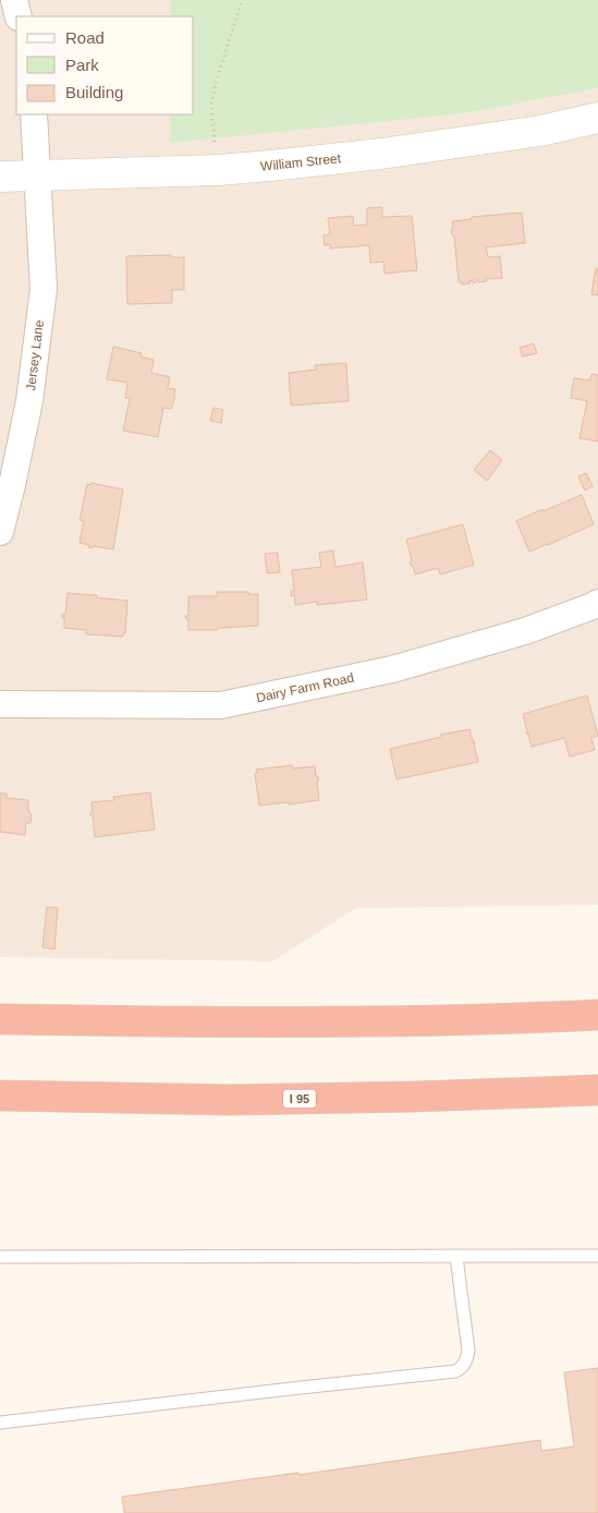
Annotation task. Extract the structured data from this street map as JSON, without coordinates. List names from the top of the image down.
{
  "streets": {
    "highway": ["I 95"],
    "street": ["William Street", "Jersey Lane", "Dairy Farm Road"]
  },
  "crossings": [
    ["William Street", "Jersey Lane"]
  ],
  "legend": ["Road", "Park", "Building"]
}
